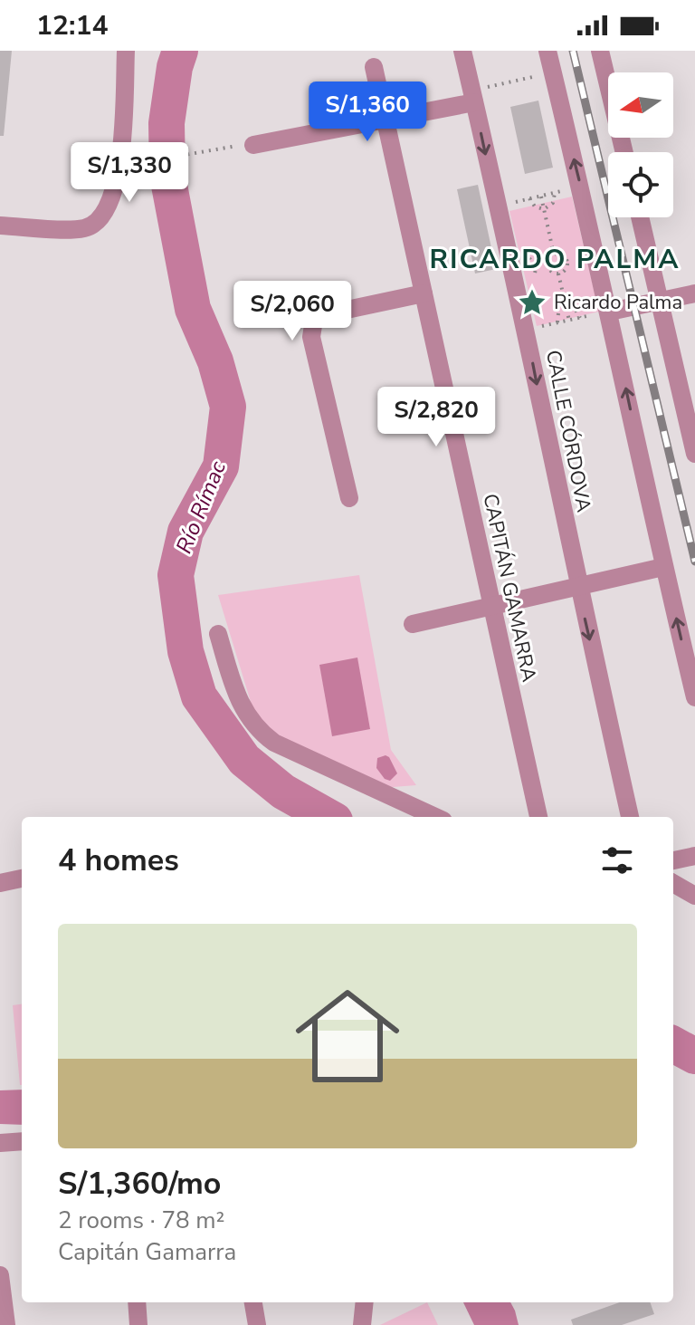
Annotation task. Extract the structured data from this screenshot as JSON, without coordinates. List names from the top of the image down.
{
  "streets": {
    "street": ["CALLE CÓRDOVA", "CAPITÁN GAMARRA"]
  },
  "districts": ["RICARDO PALMA"],
  "water": ["Río Rímac"],
  "places": {
    "place": ["Ricardo Palma"]
  },
  "north": "left",
  "page": {
    "status": "12:14",
    "price": [
      "S/1,360",
      "S/1,330",
      "S/2,060",
      "S/2,820"
    ],
    "heading": "4 homes",
    "list": [
      {
        "name": "S/1,360/mo",
        "note": "2 rooms · 78 m² · Capitán Gamarra"
      }
    ]
  }
}
